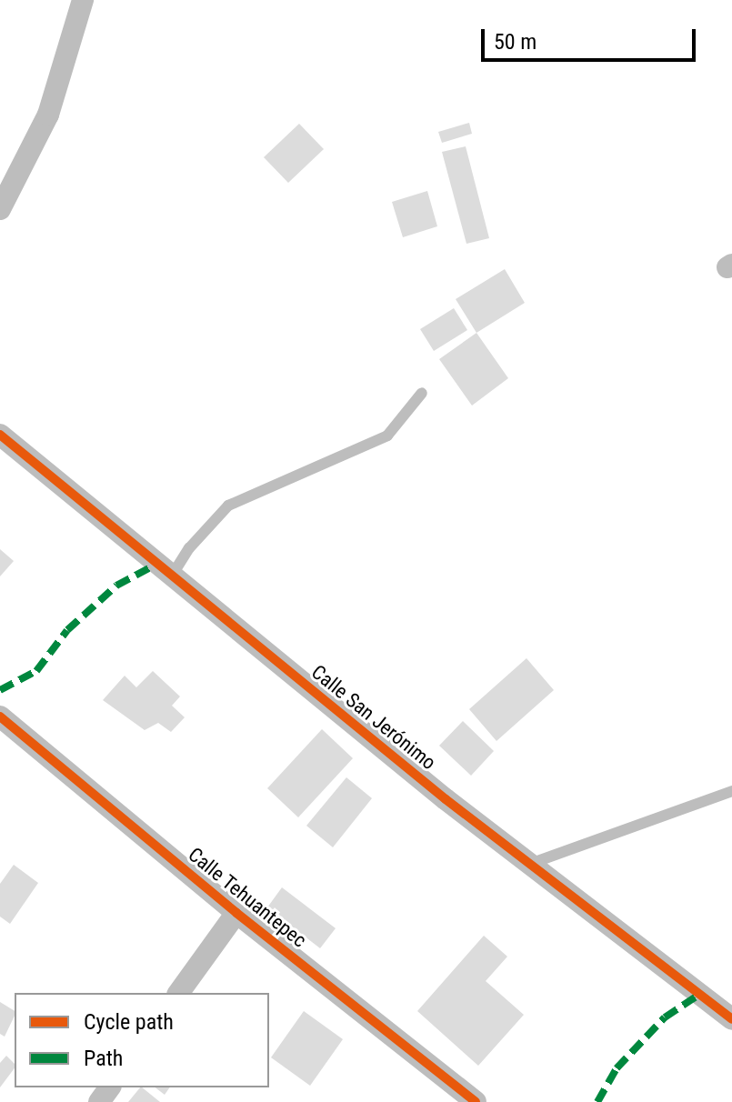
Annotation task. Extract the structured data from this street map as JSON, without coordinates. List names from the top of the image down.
{
  "streets": {
    "street": ["Calle San Jerónimo", "Calle Tehuantepec"]
  },
  "legend": ["Cycle path", "Path"],
  "scale_bar": "50 m"
}
